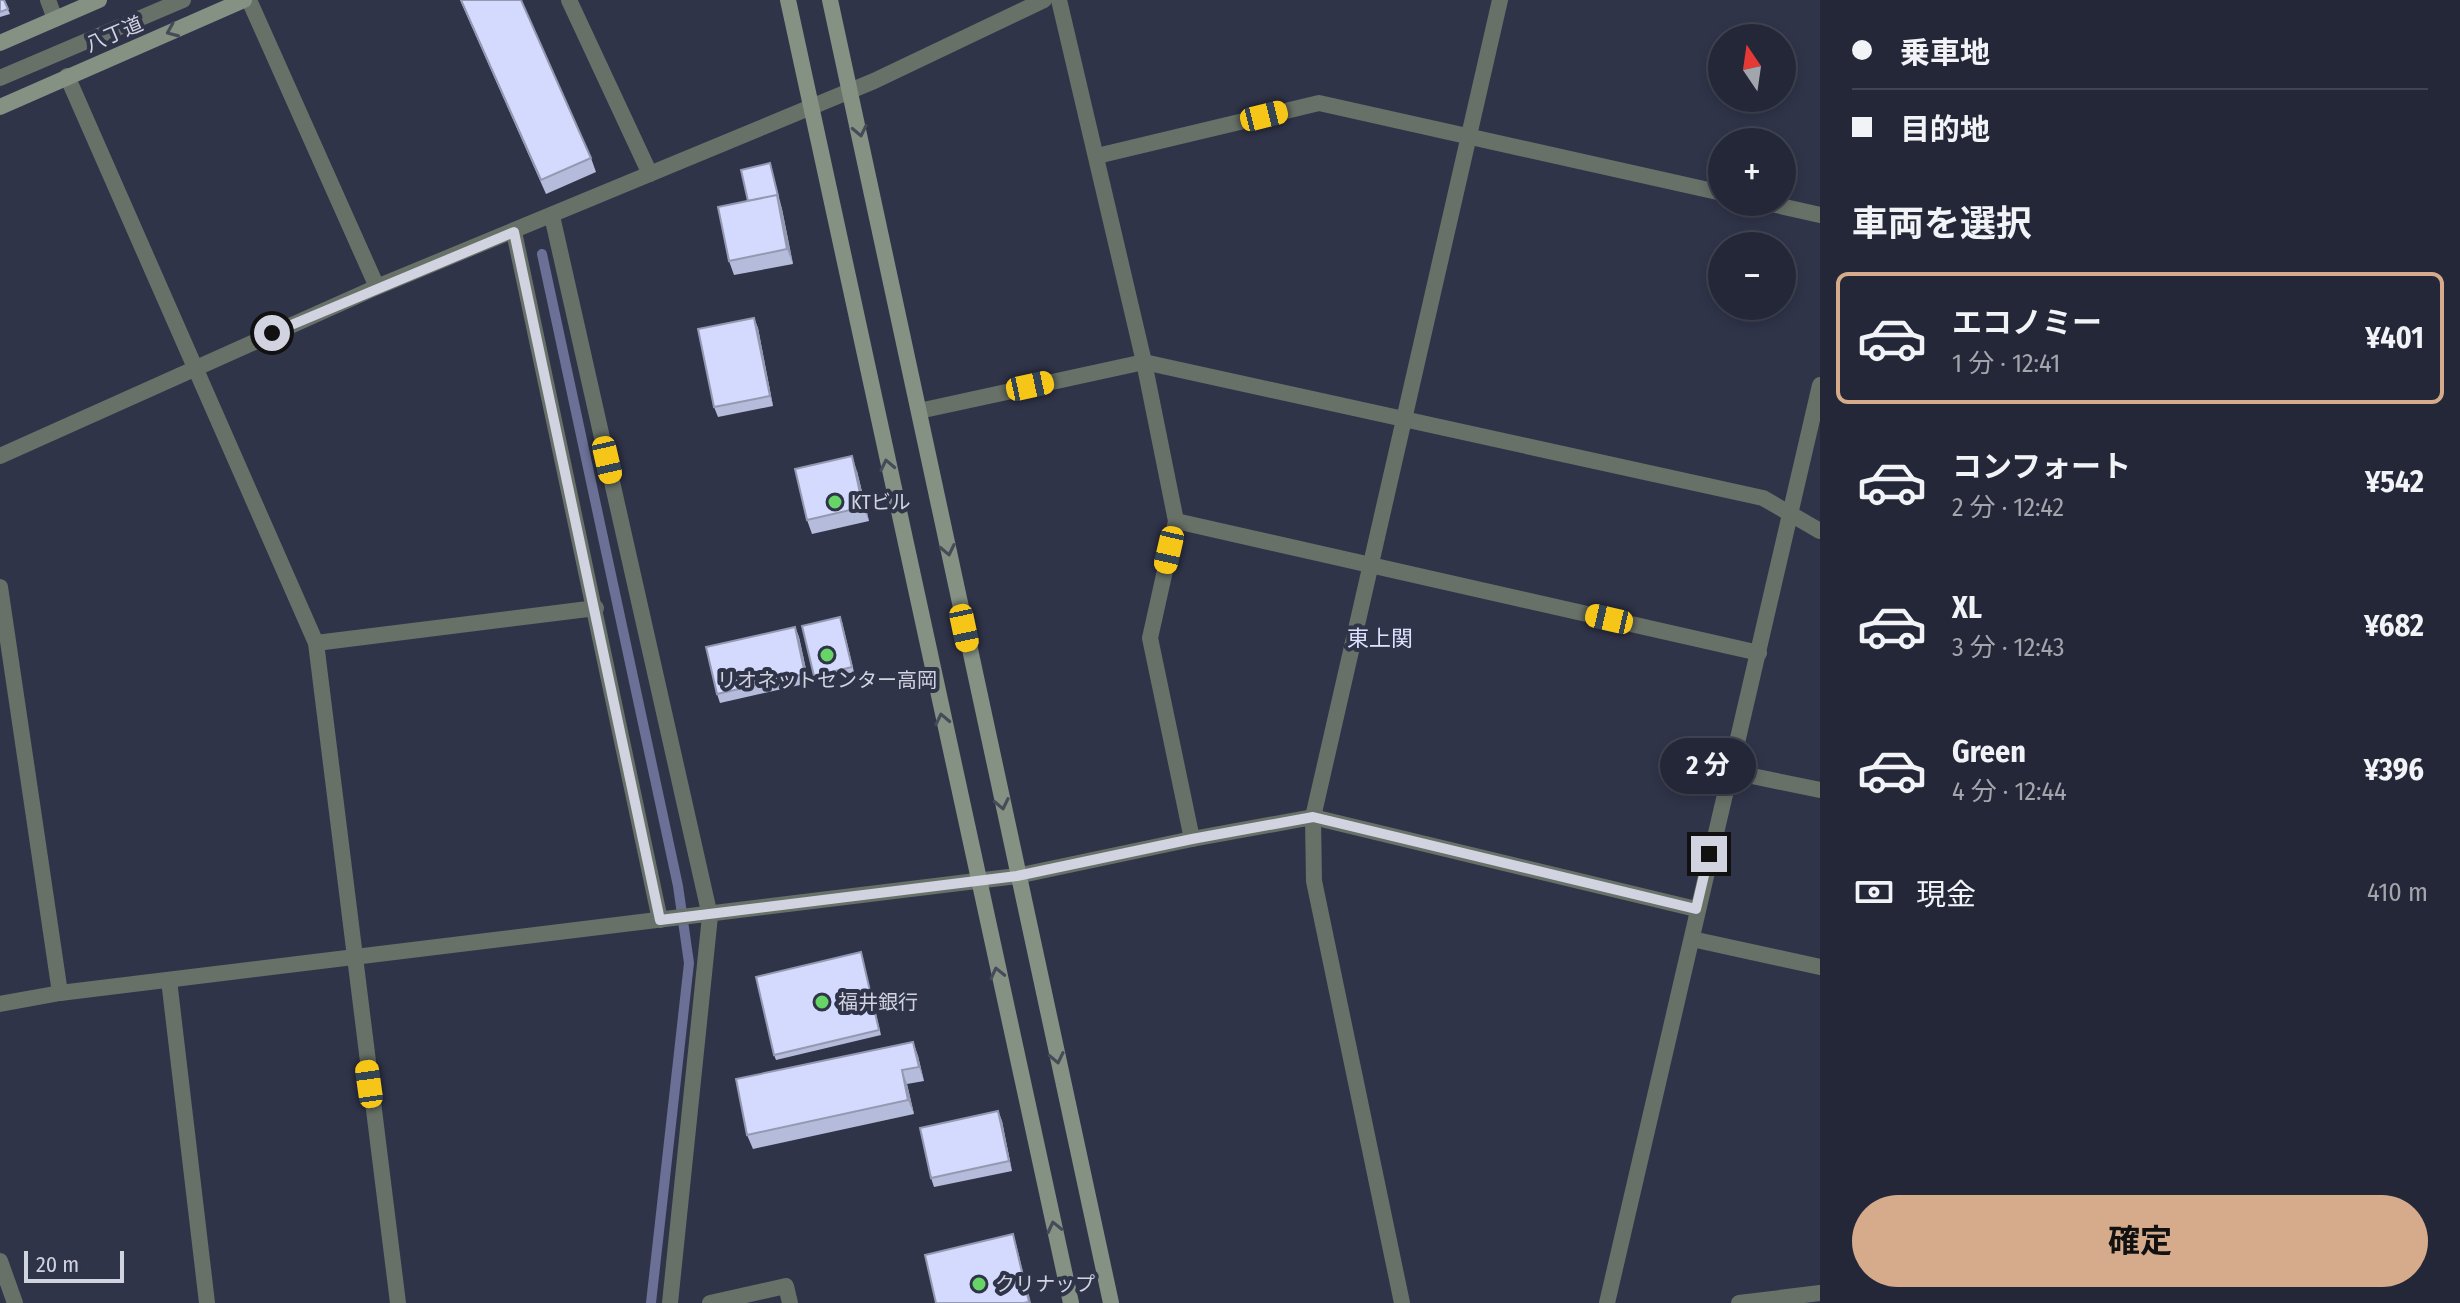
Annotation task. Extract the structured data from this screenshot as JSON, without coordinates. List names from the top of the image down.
{
  "streets": {
    "street": ["八丁道"]
  },
  "districts": ["東上関"],
  "places": [
    "KTビル",
    "リオネットセンター高岡",
    "福井銀行",
    "クリナップ"
  ],
  "scale_bar": "20 m",
  "north": "top",
  "page": {
    "banner": ["乗車地", "目的地"],
    "map_buttons": ["+", "−"],
    "heading": "車両を選択",
    "list": [
      {
        "name": "エコノミー",
        "note": "1 分 · 12:41",
        "value": "¥401"
      },
      {
        "name": "コンフォート",
        "note": "2 分 · 12:42",
        "value": "¥542"
      },
      {
        "name": "XL",
        "note": "3 分 · 12:43",
        "value": "¥682"
      },
      {
        "name": "Green",
        "note": "4 分 · 12:44",
        "value": "¥396"
      }
    ],
    "bubble": "2 分",
    "pay": ["現金", "410 m"],
    "buttons": "確定",
    "scale": "20 m"
  }
}
